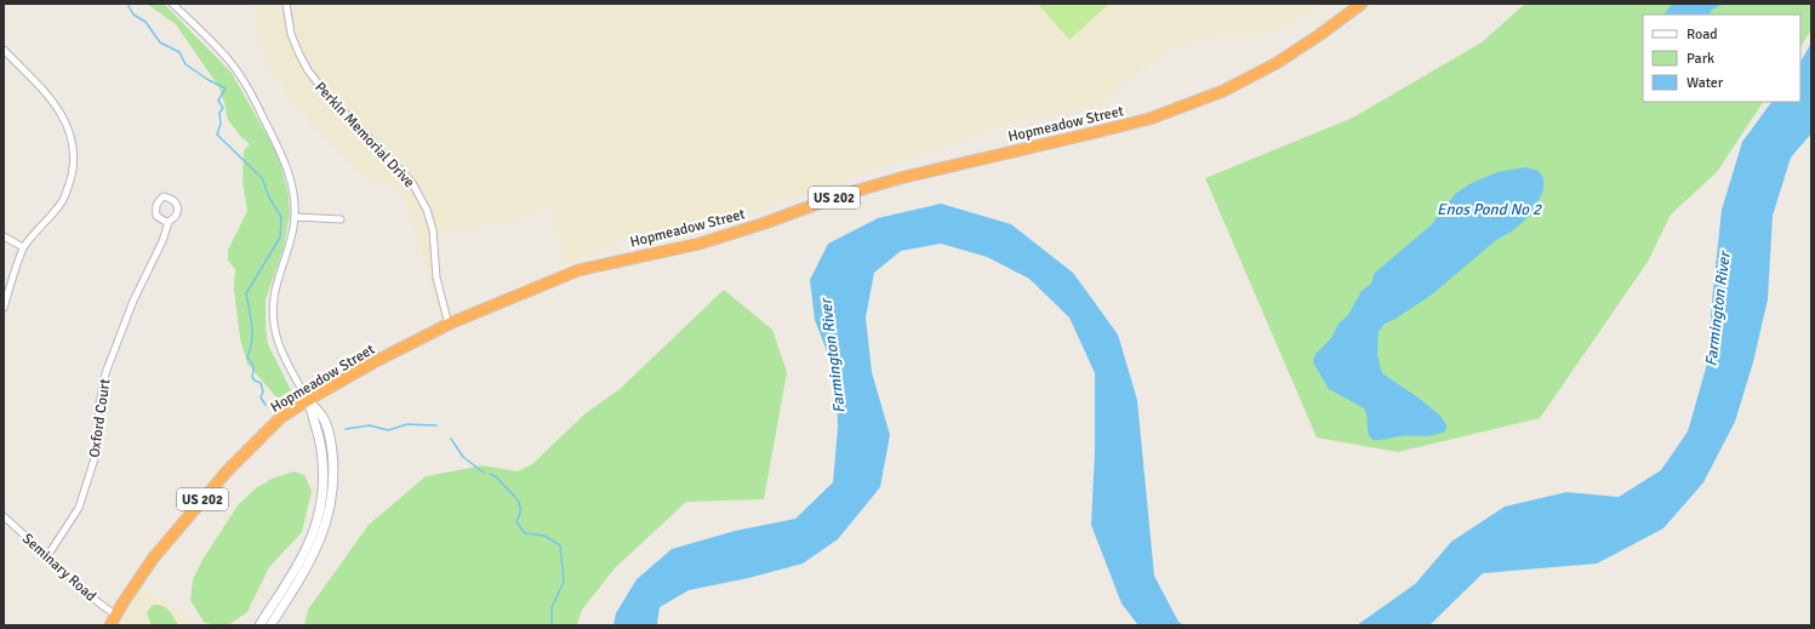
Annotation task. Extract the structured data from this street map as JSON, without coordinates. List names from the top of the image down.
{
  "streets": {
    "highway": ["Hopmeadow Street", "US 202"],
    "street": ["Perkin Memorial Drive", "Oxford Court", "Seminary Road"]
  },
  "crossings": [
    ["Hopmeadow Street", "Perkin Memorial Drive"],
    ["Hopmeadow Street", "Seminary Road"],
    ["Oxford Court", "Seminary Road"]
  ],
  "water": ["Enos Pond No 2", "Farmington River"],
  "legend": ["Road", "Park", "Water"]
}
